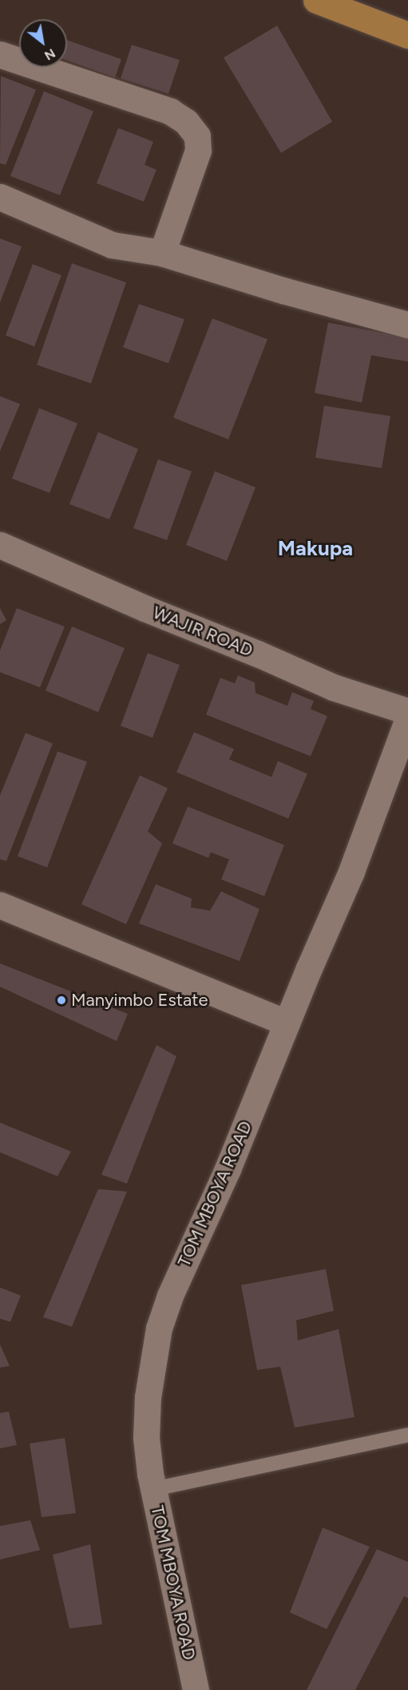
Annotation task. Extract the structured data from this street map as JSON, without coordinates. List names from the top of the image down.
{
  "streets": {
    "street": ["WAJIR ROAD", "TOM MBOYA ROAD"]
  },
  "districts": ["Makupa"],
  "places": ["Manyimbo Estate"],
  "north": "bottom right"
}
